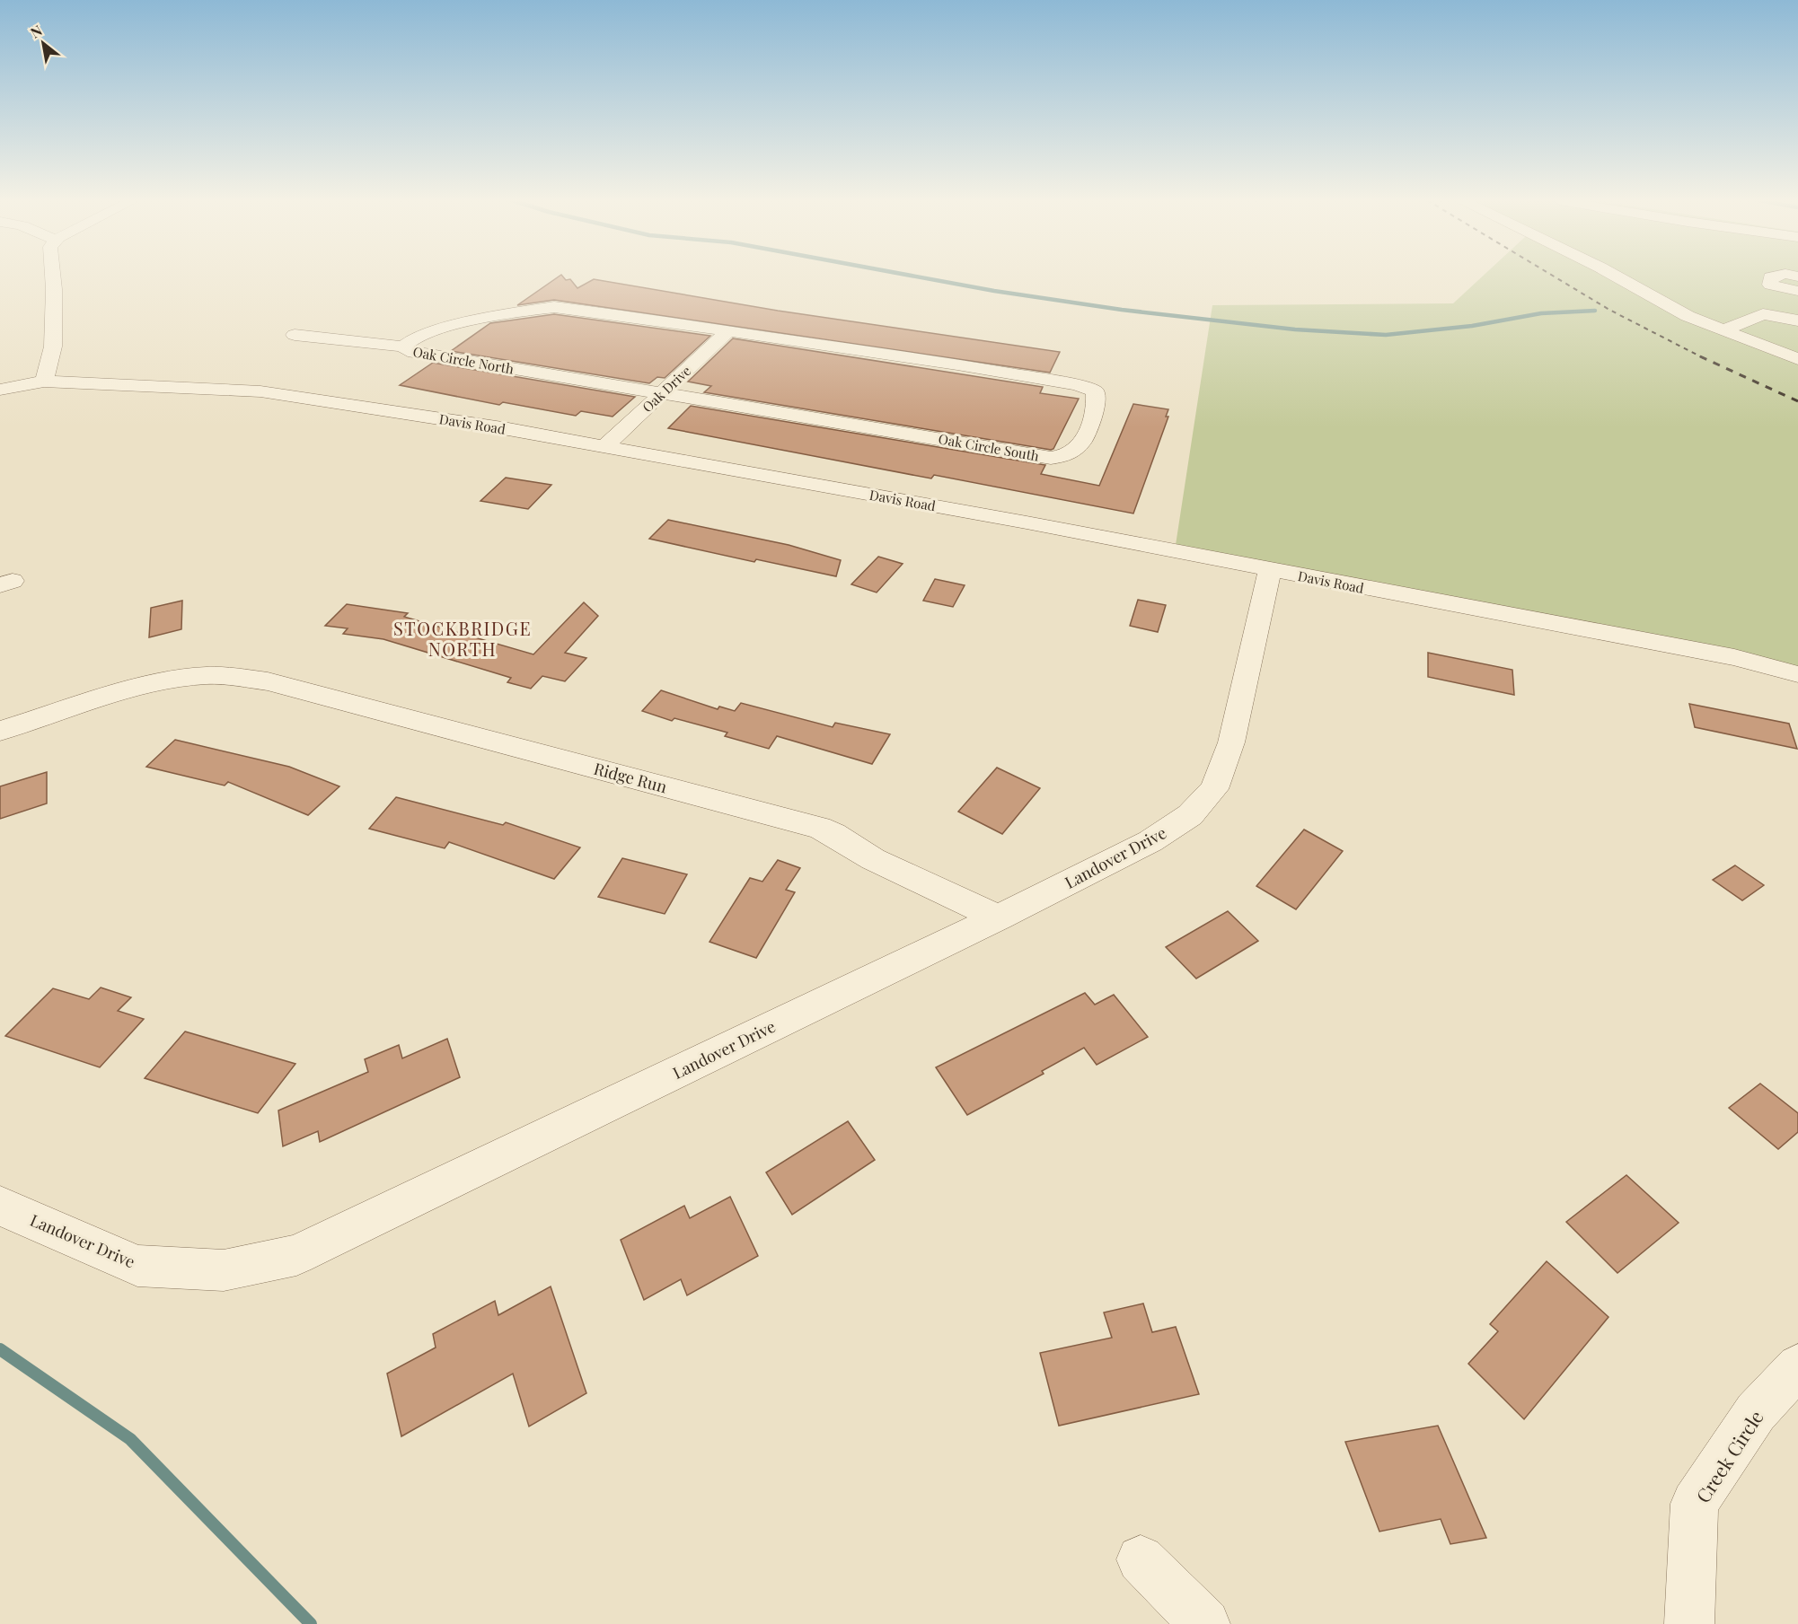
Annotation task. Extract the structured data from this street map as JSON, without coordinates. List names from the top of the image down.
{
  "streets": {
    "street": [
      "Oak Circle North",
      "Oak Drive",
      "Davis Road",
      "Oak Circle South",
      "Ridge Run",
      "Landover Drive",
      "Creek Circle"
    ]
  },
  "crossings": [
    ["Oak Circle North", "Oak Drive"],
    ["Oak Circle North", "Oak Circle South"],
    ["Oak Drive", "Davis Road"],
    ["Oak Drive", "Oak Circle South"],
    ["Davis Road", "Landover Drive"],
    ["Ridge Run", "Landover Drive"]
  ],
  "districts": ["STOCKBRIDGE NORTH"],
  "north": "top left"
}
